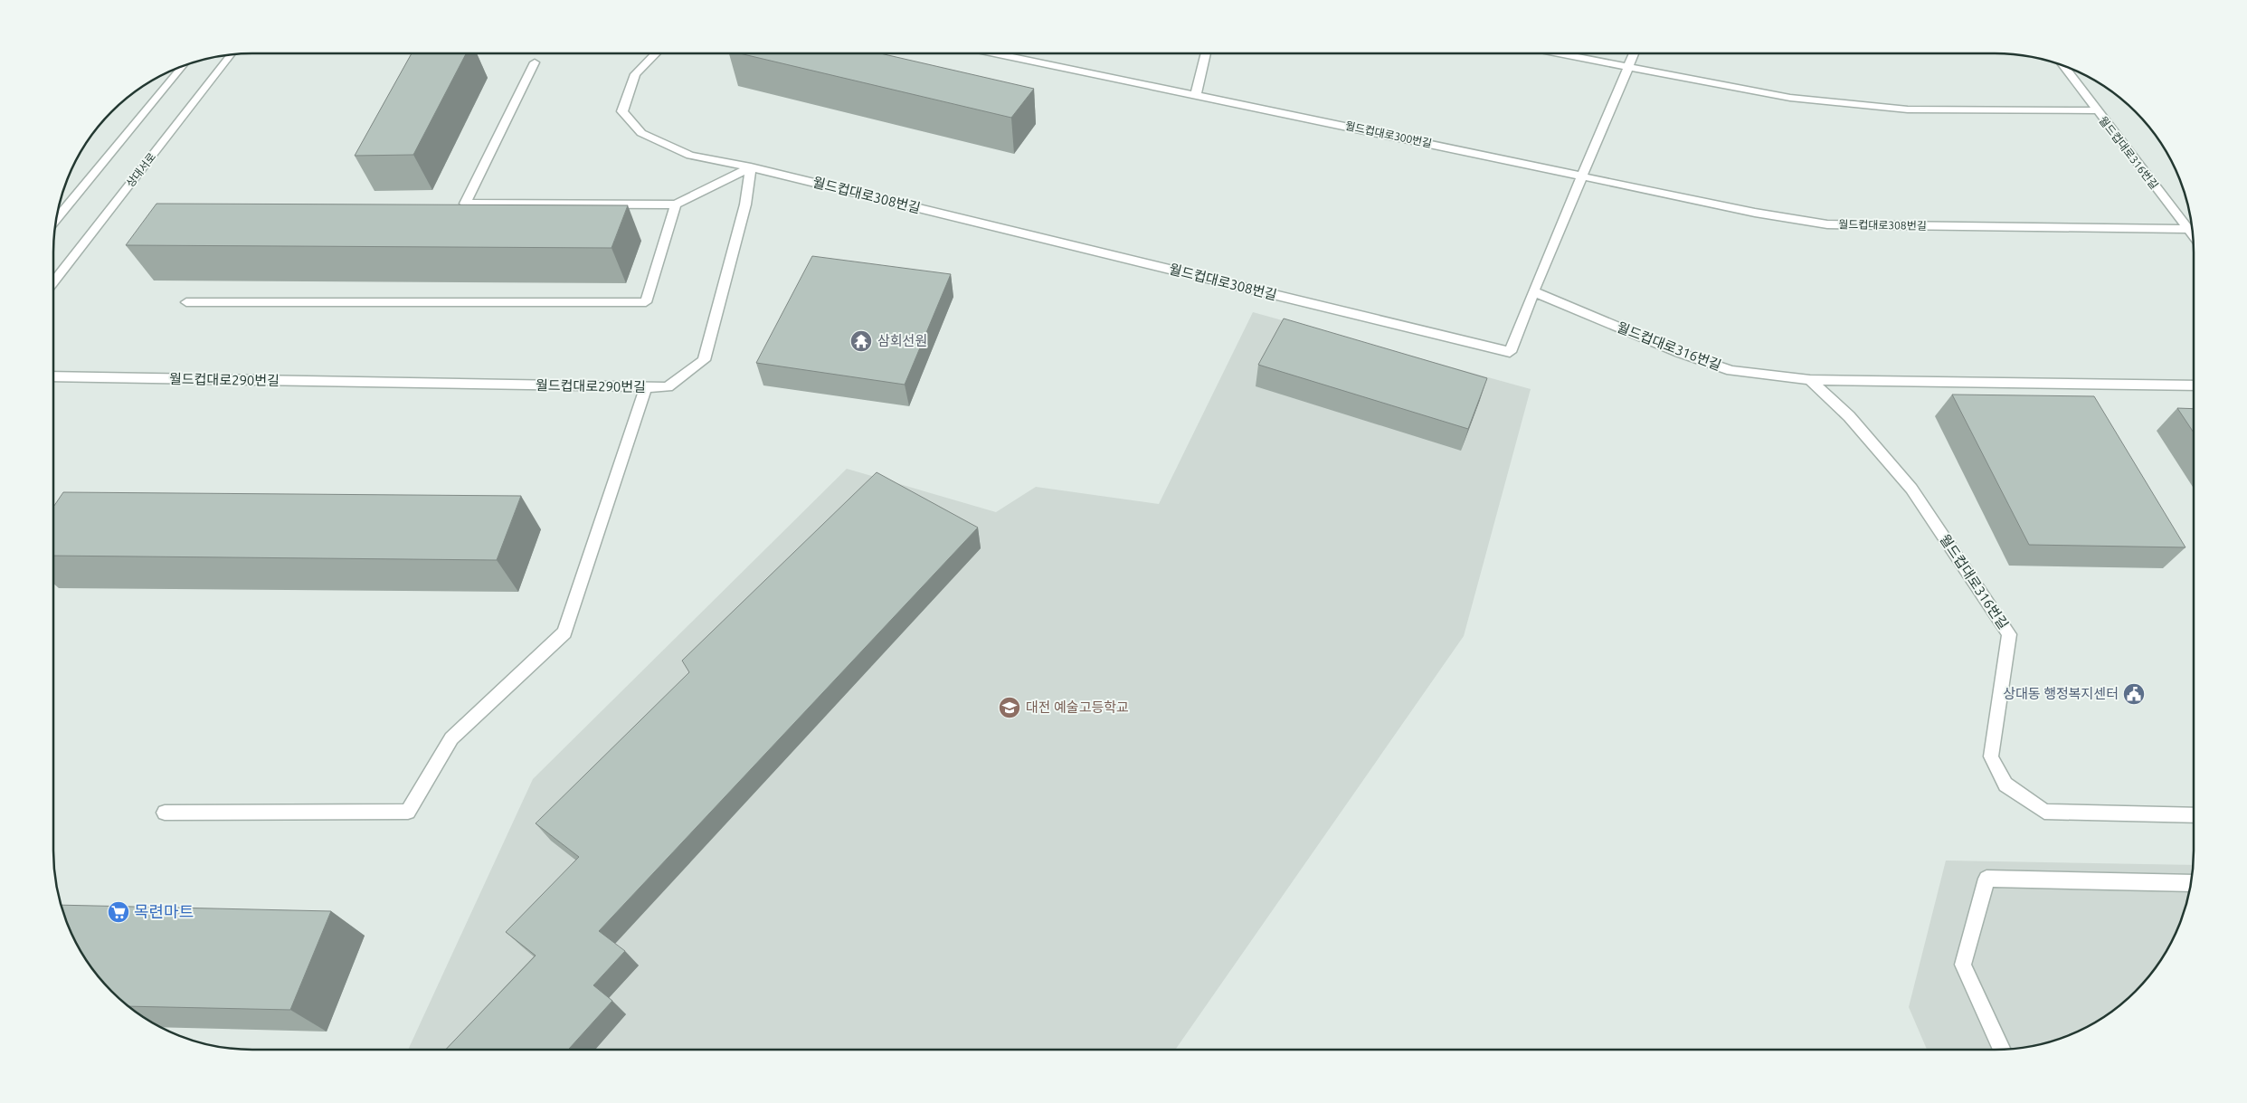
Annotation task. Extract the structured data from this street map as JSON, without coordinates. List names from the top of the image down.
{
  "streets": {
    "street": [
      "월드컵대로300번길",
      "월드컵대로316번길",
      "상대서로",
      "월드컵대로308번길",
      "월드컵대로290번길"
    ]
  },
  "crossings": [
    ["월드컵대로300번길", "월드컵대로308번길"],
    ["월드컵대로316번길", "월드컵대로308번길"],
    ["월드컵대로308번길", "월드컵대로290번길"]
  ],
  "places": {
    "temple": ["삼회선원"],
    "public building": ["상대동 행정복지센터"],
    "school or university": ["대전 예술고등학교"],
    "supermarket": ["목련마트"]
  }
}
